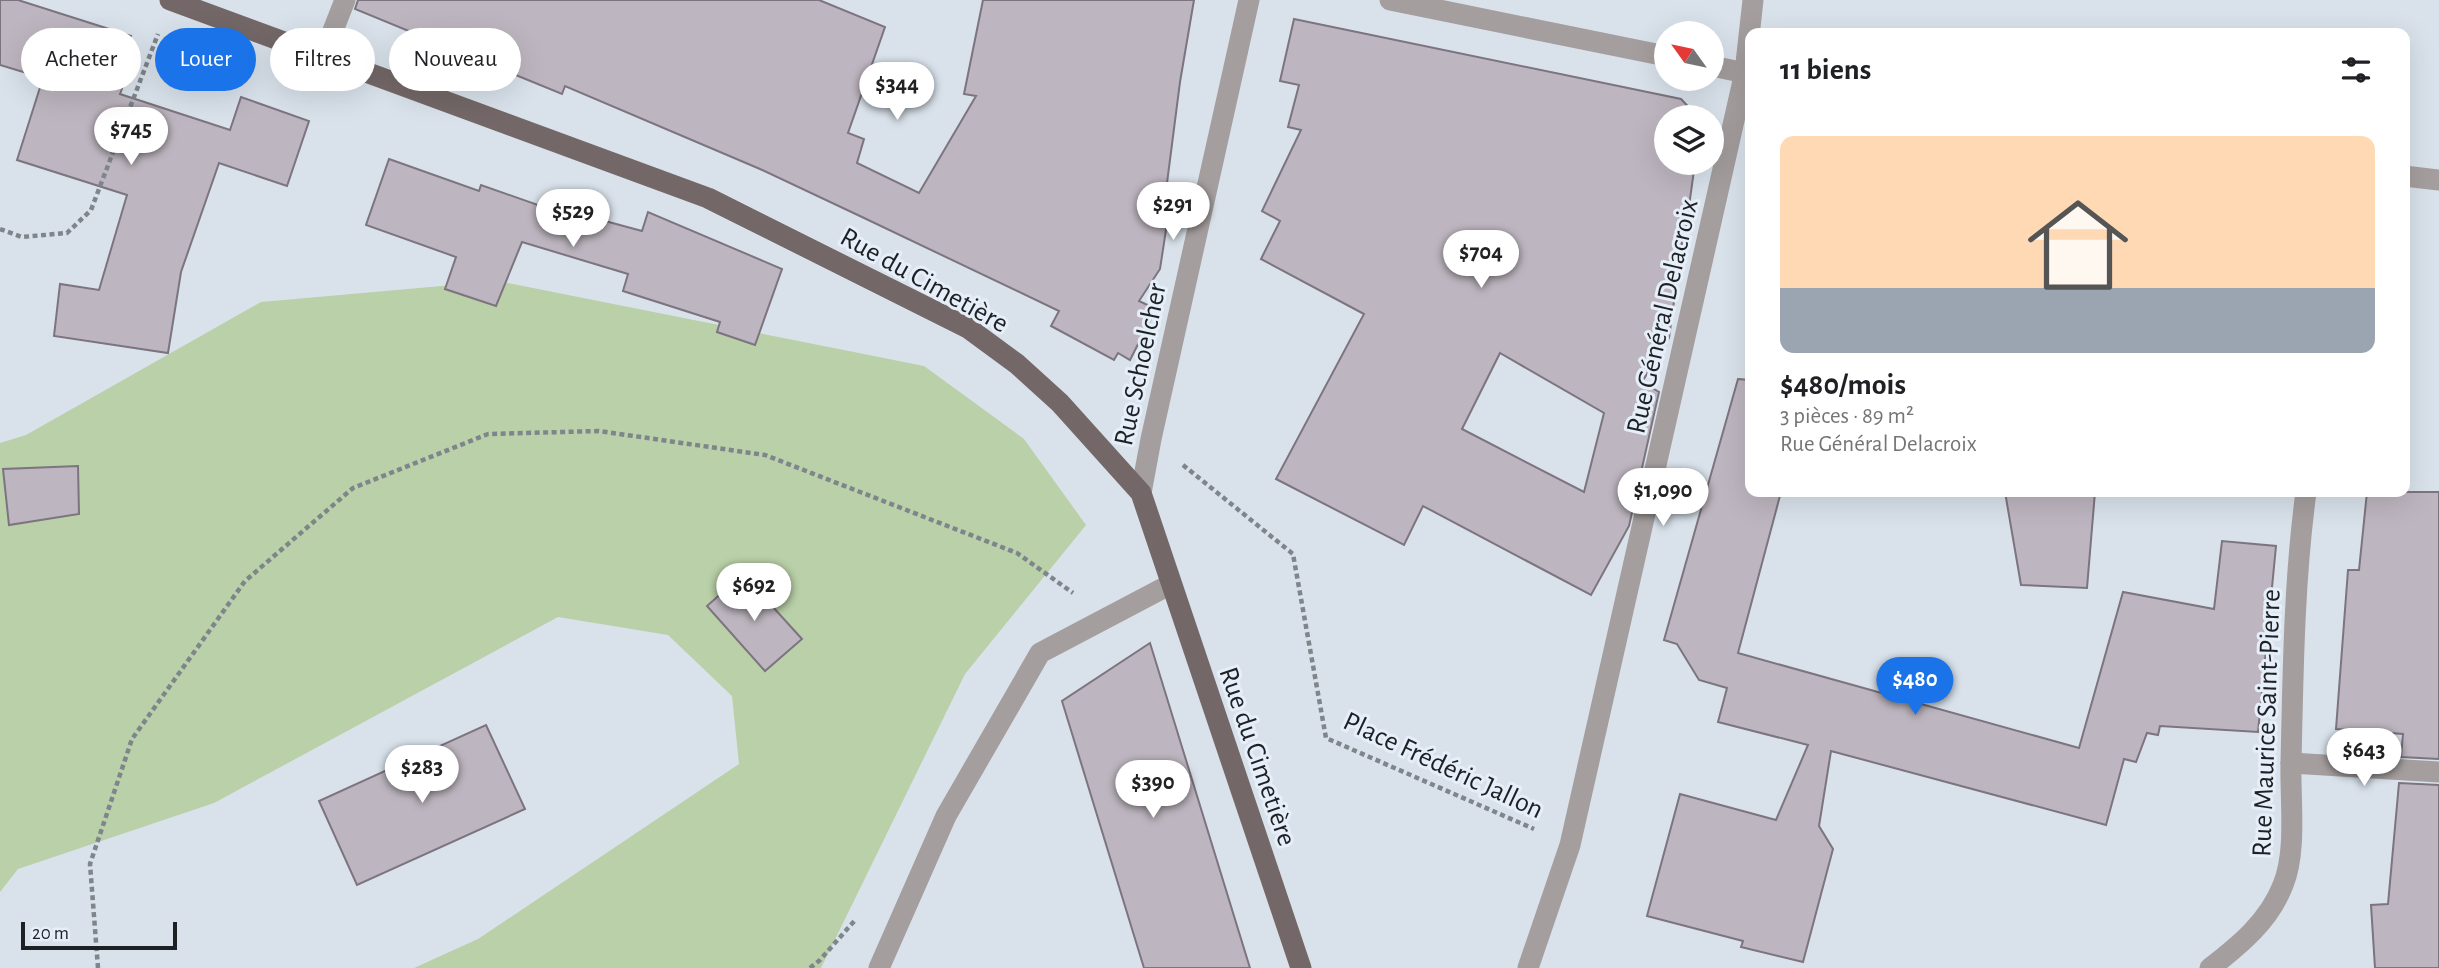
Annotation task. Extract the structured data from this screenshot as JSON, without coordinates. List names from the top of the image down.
{
  "streets": {
    "main road": ["Rue du Cimetière"],
    "street": ["Rue Général Delacroix", "Rue Schoelcher", "Rue Maurice Saint-Pierre"],
    "path": ["Place Frédéric Jallon"]
  },
  "crossings": [
    ["Rue du Cimetière", "Rue Schoelcher"],
    ["Rue Général Delacroix", "Place Frédéric Jallon"],
    ["Rue Schoelcher", "Place Frédéric Jallon"]
  ],
  "scale_bar": "20 m",
  "north": "top left",
  "page": {
    "chip": [
      "Acheter",
      "Louer",
      "Filtres",
      "Nouveau"
    ],
    "heading": "11 biens",
    "price": [
      "$344",
      "$745",
      "$291",
      "$529",
      "$704",
      "$1,090",
      "$692",
      "$480",
      "$643",
      "$283",
      "$390"
    ],
    "list": [
      {
        "name": "$480/mois",
        "note": "3 pièces · 89 m² · Rue Général Delacroix"
      }
    ],
    "scale": "20 m"
  }
}
